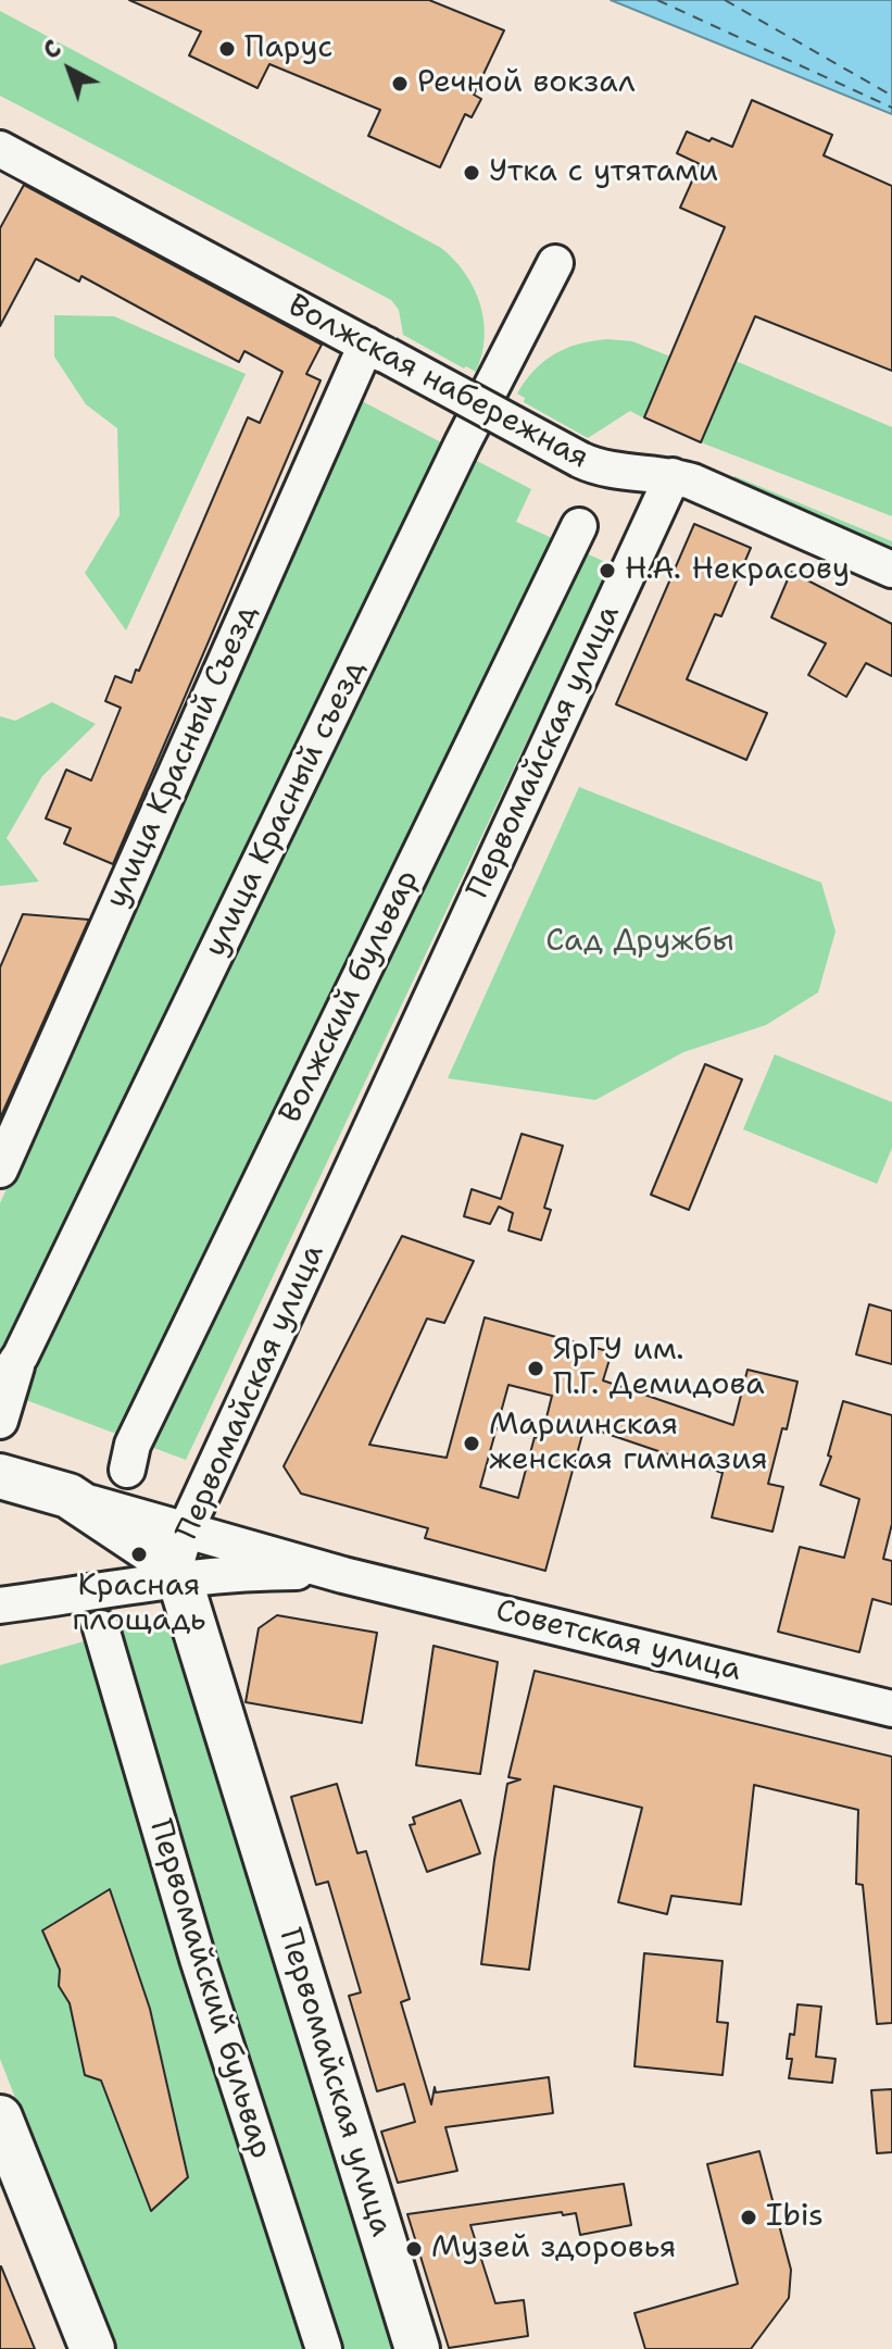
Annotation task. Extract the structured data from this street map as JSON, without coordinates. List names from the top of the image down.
{
  "streets": {
    "main road": ["Первомайская улица"],
    "street": [
      "Волжская набережная",
      "улица Красный Съезд",
      "улица Красный съезд",
      "Волжский бульвар",
      "Советская улица",
      "Первомайский бульвар"
    ]
  },
  "crossings": [
    ["Волжская набережная", "Первомайская улица"],
    ["Волжская набережная", "улица Красный Съезд"],
    ["Первомайская улица", "Советская улица"]
  ],
  "parks": ["Сад Дружбы"],
  "places": [
    "Парус",
    "Речной вокзал",
    "Утка с утятами",
    "Н.А. Некрасову",
    "ЯрГУ им. П.Г. Демидова",
    "Мариинская женская гимназия",
    "Красная площадь",
    "Ibis",
    "Музей здоровья"
  ],
  "north": "top left"
}
